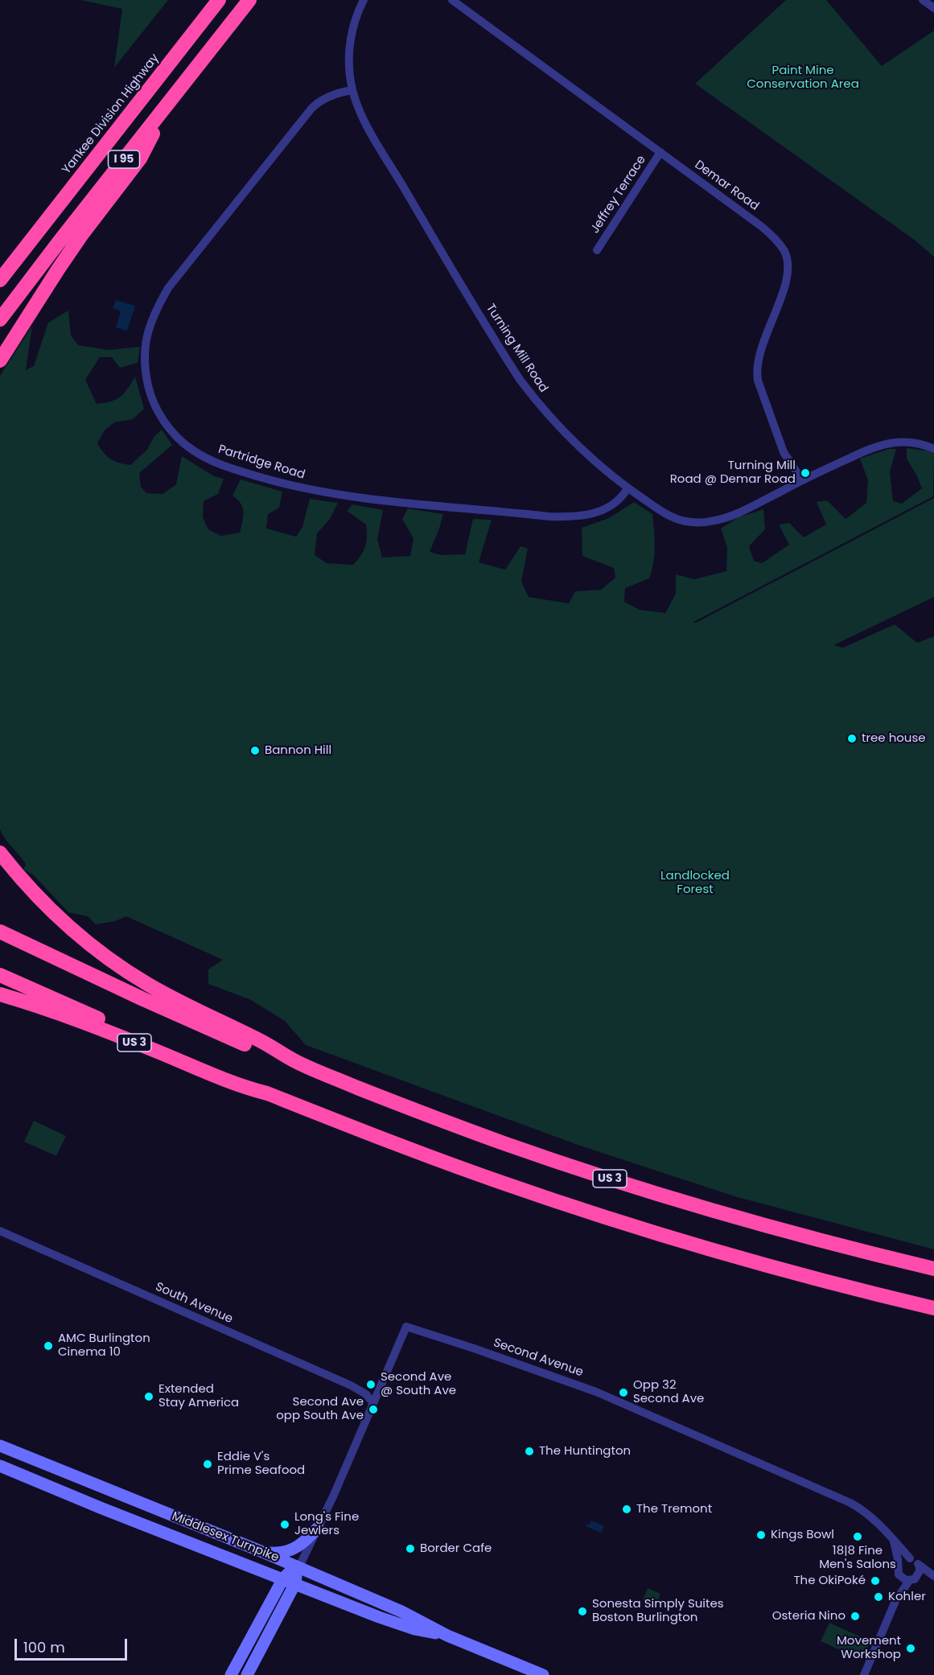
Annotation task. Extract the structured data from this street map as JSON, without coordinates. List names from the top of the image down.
{
  "streets": {
    "highway": ["Yankee Division Highway", "I 95", "US 3"],
    "main road": ["Middlesex Turnpike"],
    "street": [
      "Demar Road",
      "Jeffrey Terrace",
      "Turning Mill Road",
      "Partridge Road",
      "South Avenue",
      "Second Avenue"
    ]
  },
  "crossings": [
    ["Yankee Division Highway", "I 95"],
    ["Demar Road", "Jeffrey Terrace"],
    ["Demar Road", "Turning Mill Road"],
    ["Turning Mill Road", "Partridge Road"],
    ["South Avenue", "Second Avenue"],
    ["Second Avenue", "Middlesex Turnpike"]
  ],
  "parks": ["Paint Mine Conservation Area", "Landlocked Forest"],
  "places": [
    "Turning Mill Road @ Demar Road",
    "tree house",
    "Bannon Hill",
    "AMC Burlington Cinema 10",
    "Second Ave @ South Ave",
    "Opp 32 Second Ave",
    "Extended Stay America",
    "Second Ave opp South Ave",
    "The Huntington",
    "Eddie V's Prime Seafood",
    "The Tremont",
    "Long's Fine Jewlers",
    "Kings Bowl",
    "18|8 Fine Men's Salons",
    "Border Cafe",
    "The OkiPoké",
    "Kohler",
    "Sonesta Simply Suites Boston Burlington",
    "Osteria Nino",
    "Movement Workshop"
  ],
  "scale_bar": "100 m"
}
